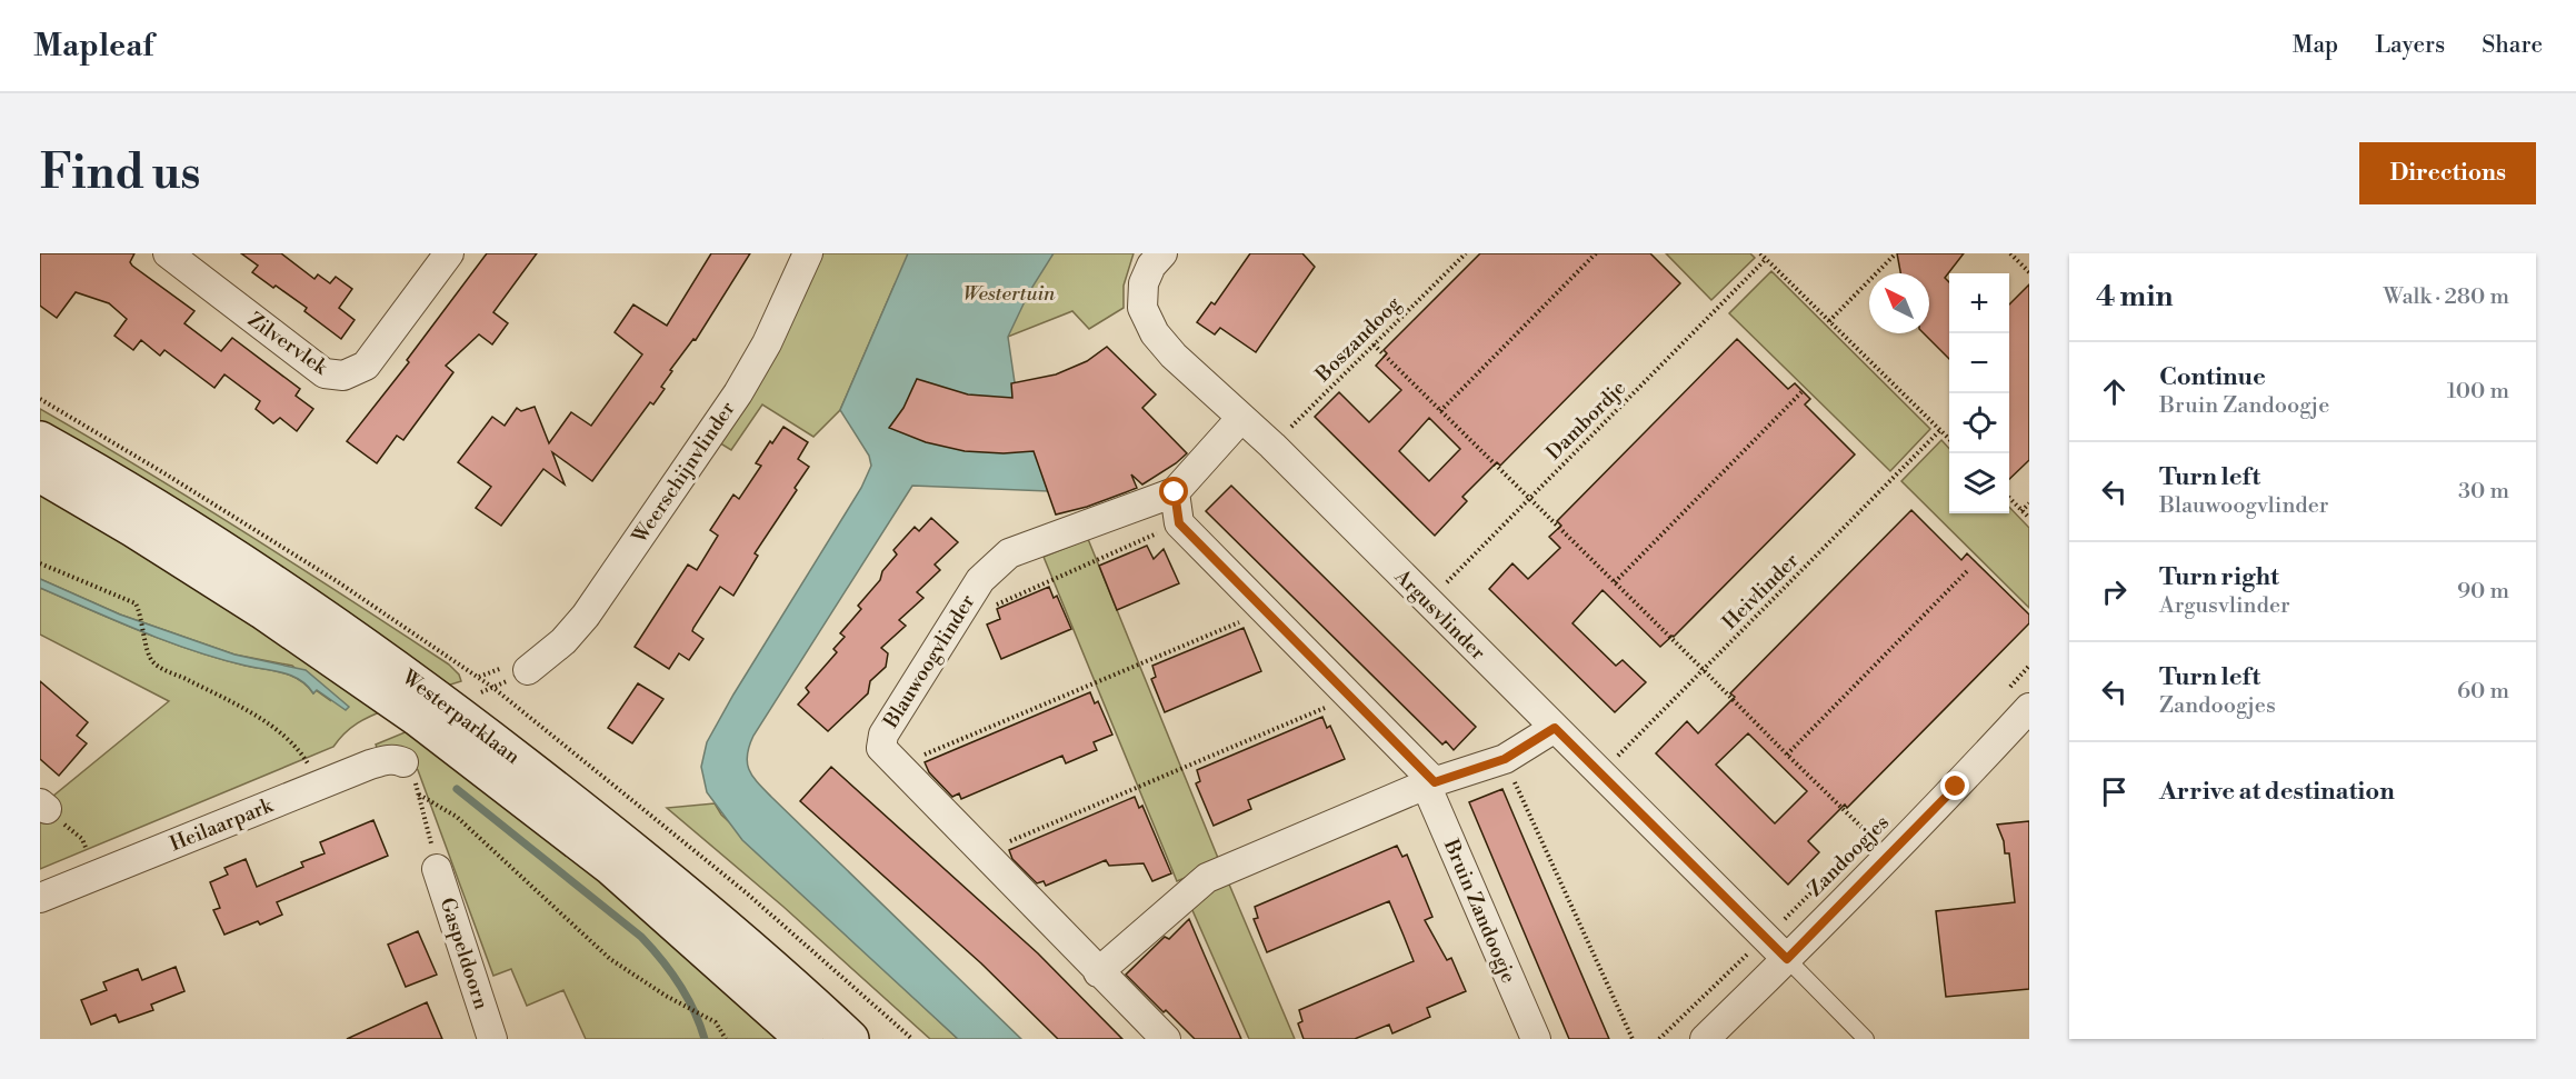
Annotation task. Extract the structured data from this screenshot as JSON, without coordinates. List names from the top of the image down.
{
  "streets": {
    "main road": ["Westerparklaan"],
    "street": [
      "Zilvervlek",
      "Weerschijnvlinder",
      "Argusvlinder",
      "Blauwoogvlinder",
      "Heilaarpark",
      "Zandoogjes",
      "Bruin Zandoogje",
      "Gaspeldoorn"
    ],
    "path": ["Boszandoog", "Dambordje", "Heivlinder"]
  },
  "crossings": [
    ["Boszandoog", "Argusvlinder"],
    ["Dambordje", "Argusvlinder"],
    ["Heivlinder", "Argusvlinder"],
    ["Argusvlinder", "Blauwoogvlinder"],
    ["Argusvlinder", "Zandoogjes"]
  ],
  "parks": ["Westertuin"],
  "north": "top left",
  "page": {
    "header": "Mapleaf",
    "nav": ["Map", "Layers", "Share"],
    "buttons": "Directions",
    "title": "Find us",
    "heading": ["4 min", "Walk · 280 m"],
    "map_buttons": ["+", "−"],
    "list": [
      ["Continue", "Bruin Zandoogje", "100 m"],
      ["Turn left", "Blauwoogvlinder", "30 m"],
      ["Turn right", "Argusvlinder", "90 m"],
      ["Turn left", "Zandoogjes", "60 m"],
      "Arrive at destination"
    ]
  }
}
